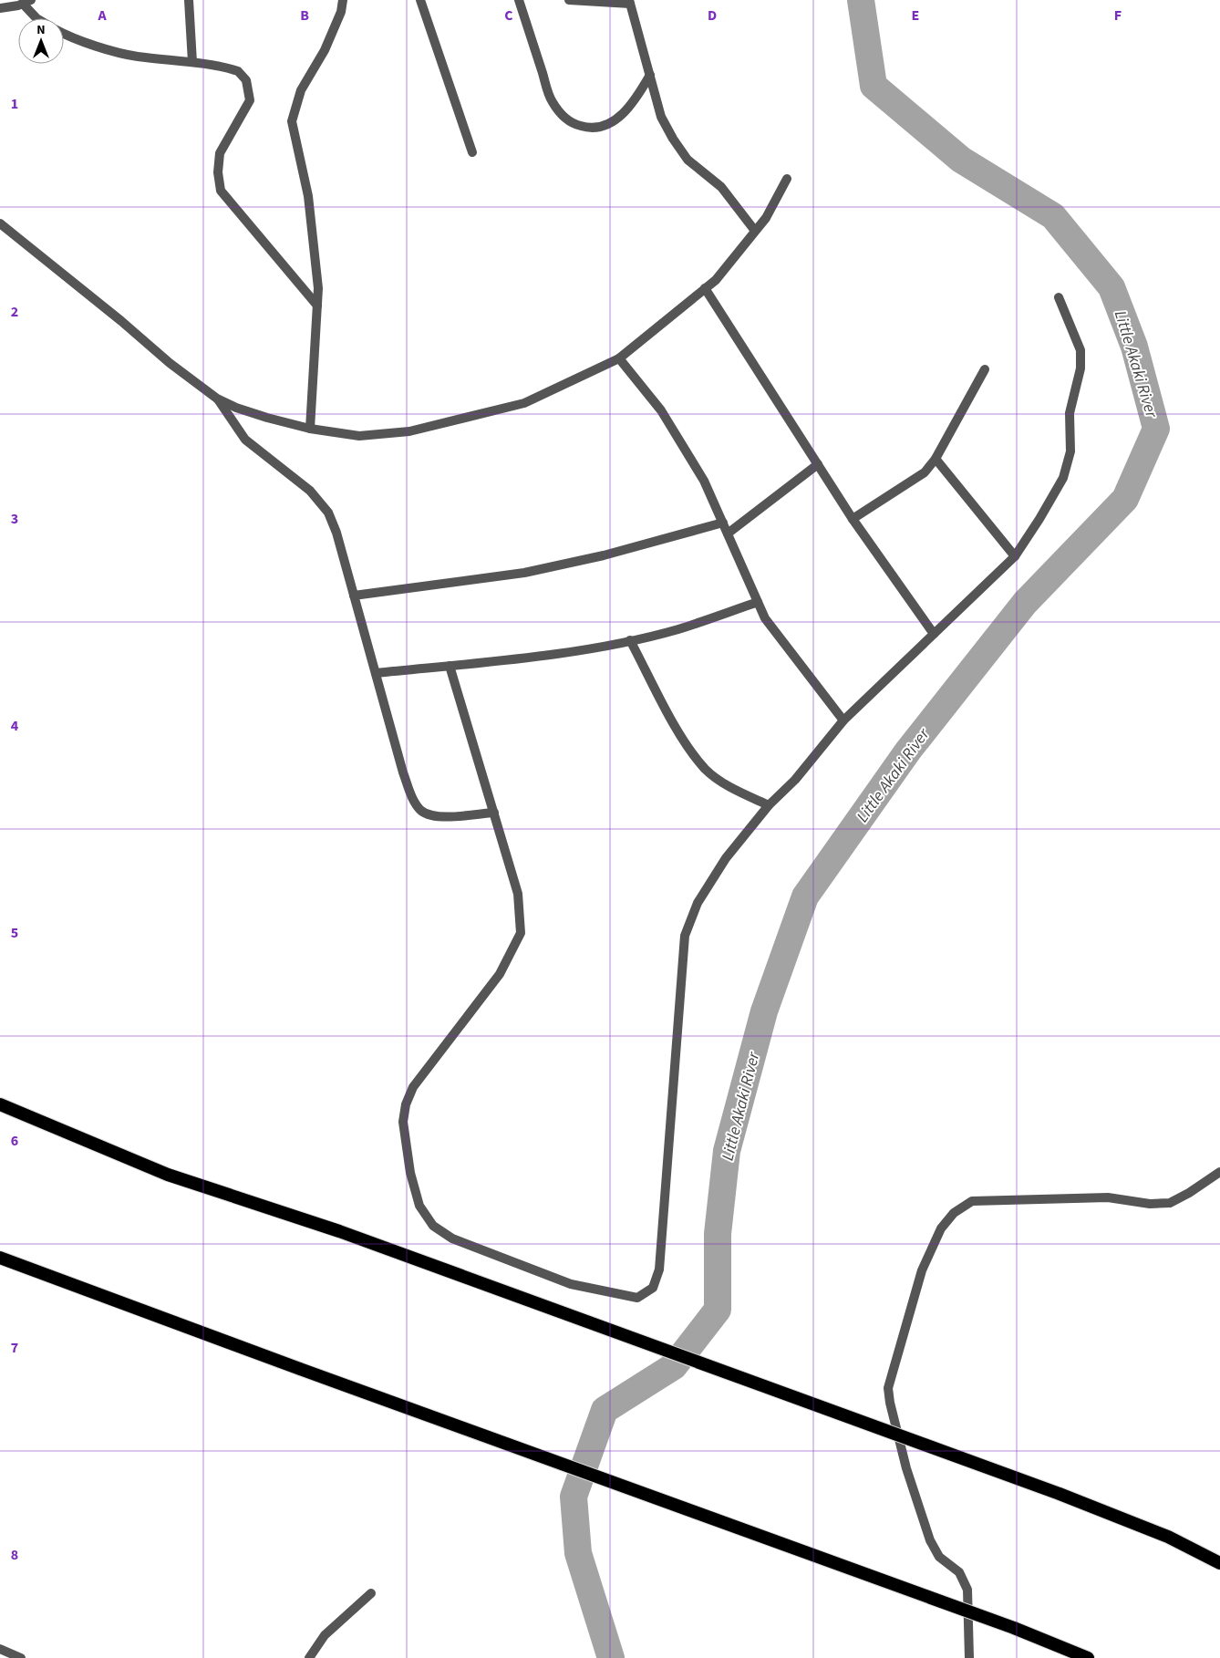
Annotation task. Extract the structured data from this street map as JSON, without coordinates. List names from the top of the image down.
{
  "water": ["Little Akaki River"],
  "north": "top",
  "grid": {
    "columns": [
      "A",
      "B",
      "C",
      "D",
      "E",
      "F"
    ],
    "rows": [
      "1",
      "2",
      "3",
      "4",
      "5",
      "6",
      "7",
      "8"
    ]
  }
}
